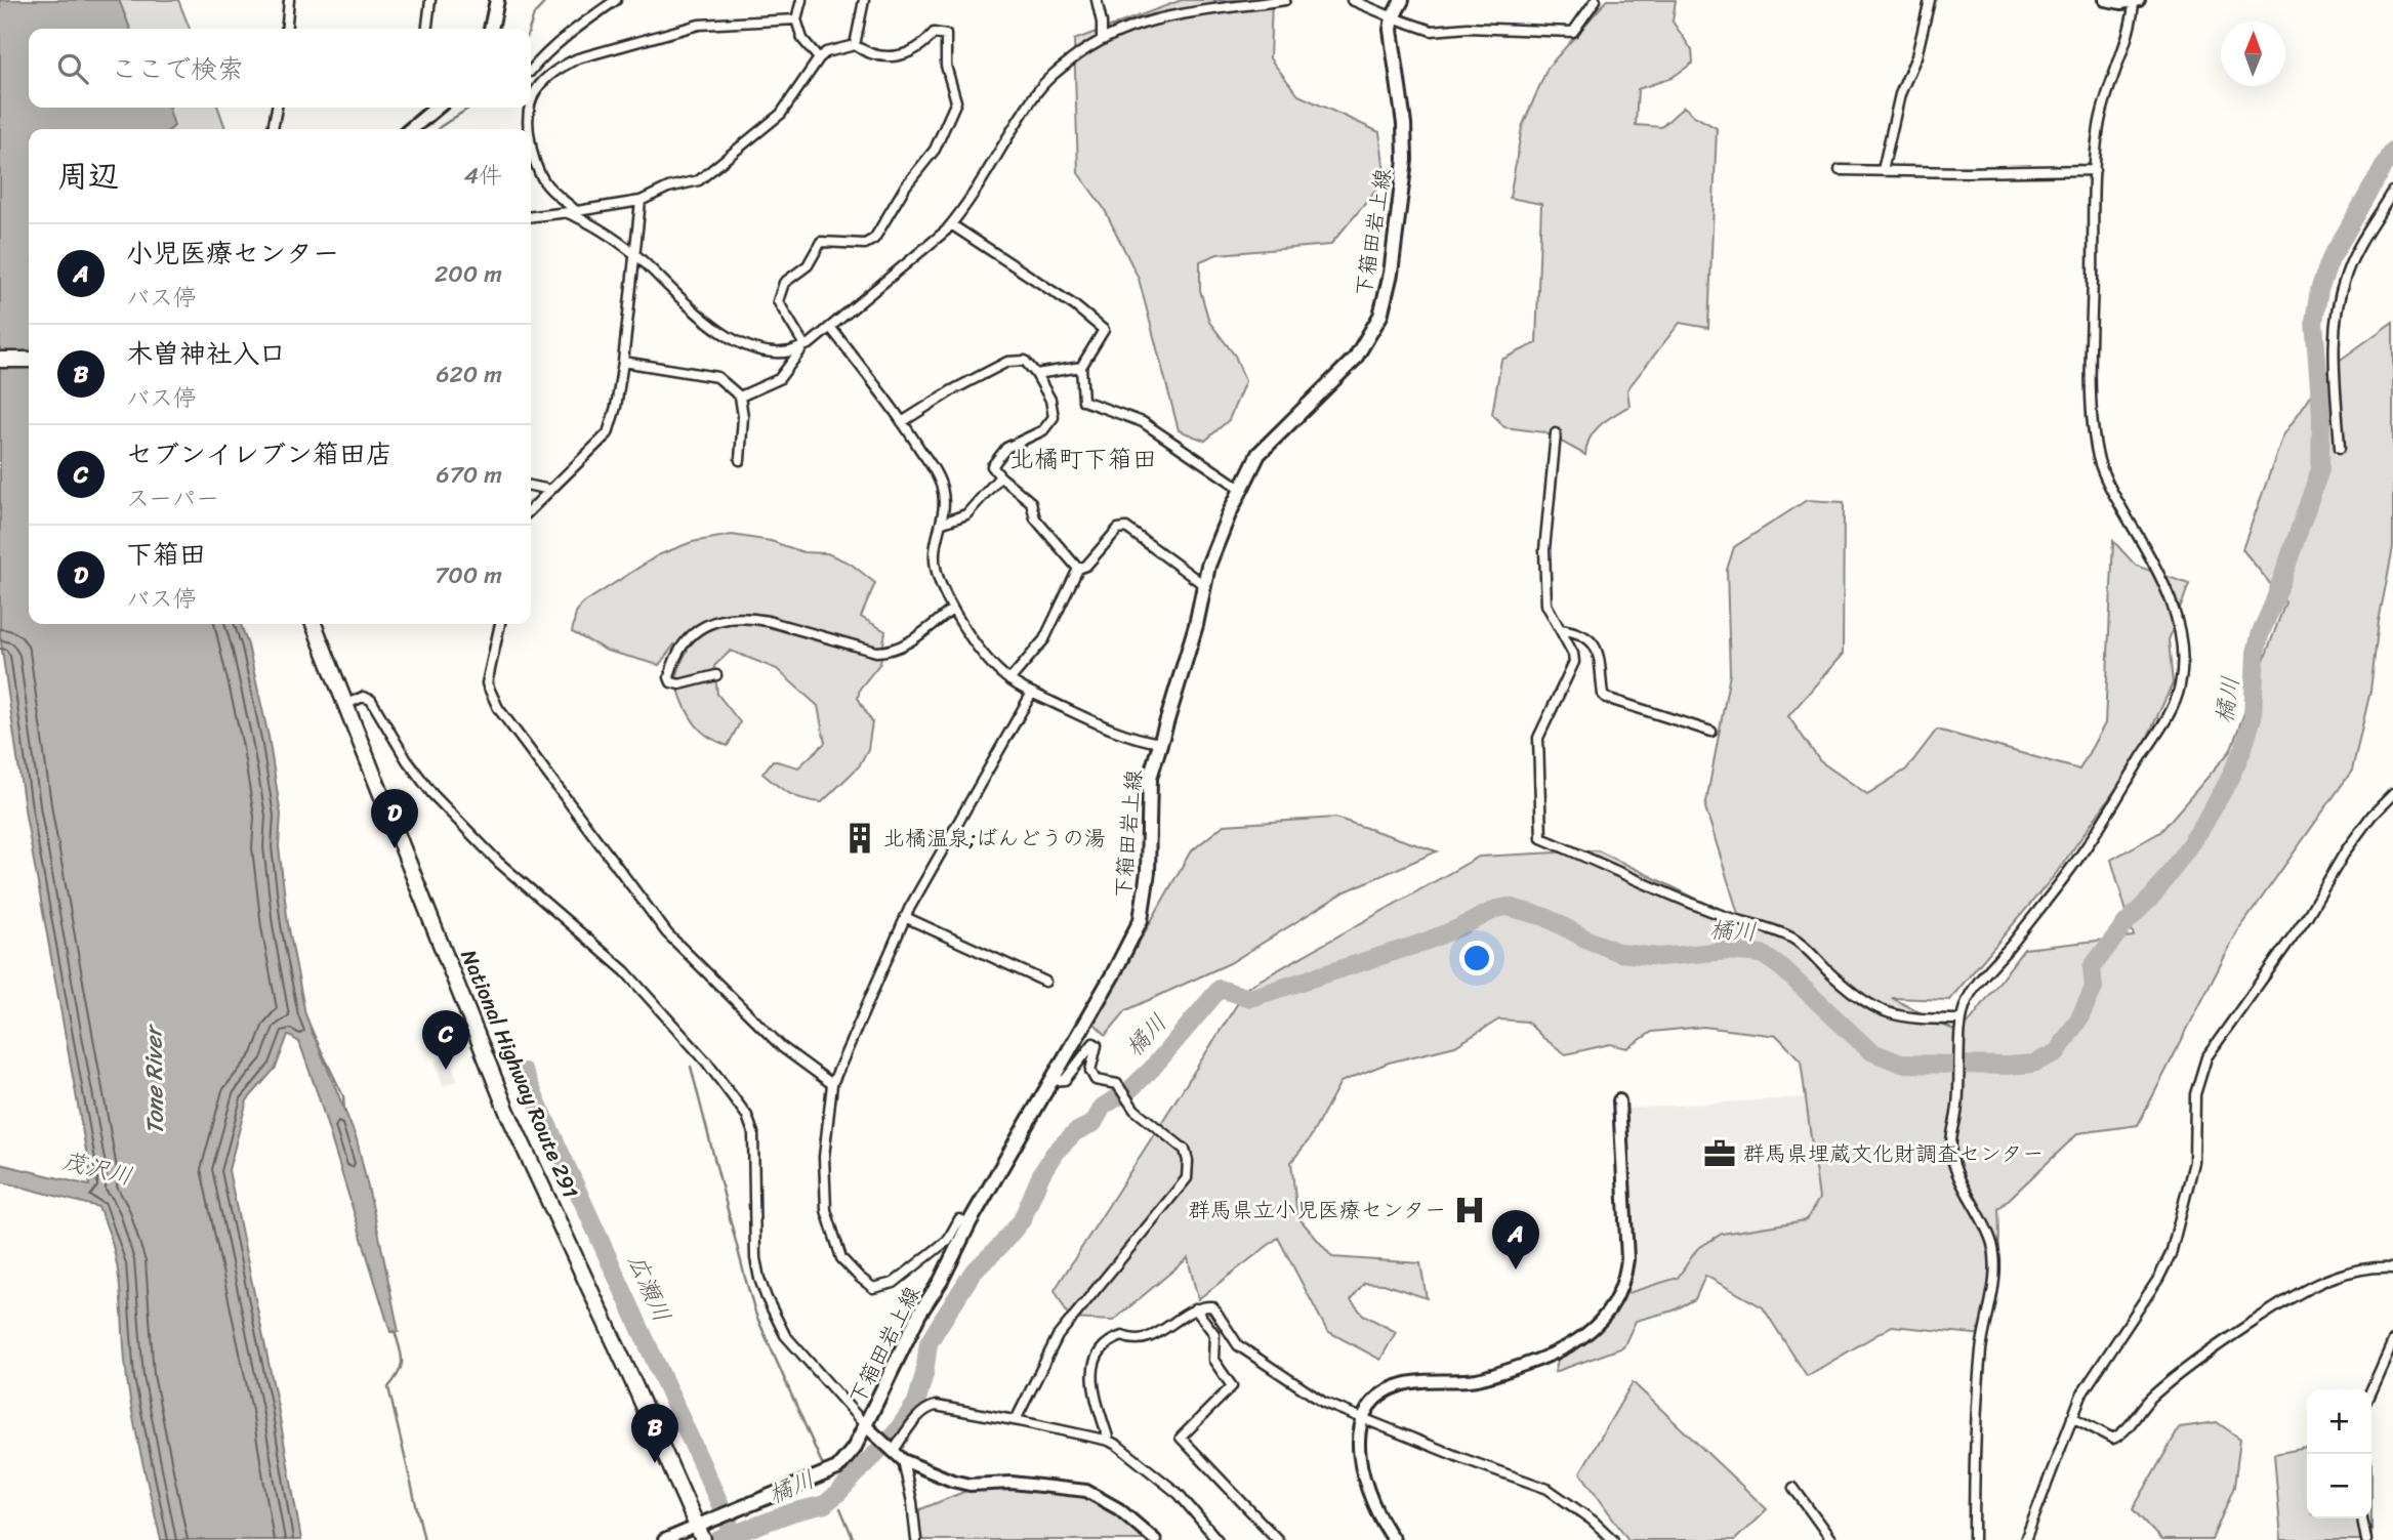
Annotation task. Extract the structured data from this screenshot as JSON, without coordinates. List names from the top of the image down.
{
  "streets": {
    "highway": ["National Highway Route 291"],
    "main road": ["下箱田岩上線"]
  },
  "crossings": [
    ["下箱田岩上線", "National Highway Route 291"]
  ],
  "districts": ["北橘町下箱田"],
  "water": [
    "橘川",
    "Tone River",
    "茂沢川",
    "広瀬川"
  ],
  "places": {
    "building": ["北橘温泉;ばんどうの湯"],
    "office": ["群馬県埋蔵文化財調査センター"],
    "hospital": ["群馬県立小児医療センター"]
  },
  "north": "top",
  "page": {
    "search": "ここで検索",
    "heading": ["周辺", "4件"],
    "list": [
      {
        "mark": "A",
        "name": "小児医療センター",
        "note": "バス停",
        "value": "200 m"
      },
      {
        "mark": "B",
        "name": "木曽神社入口",
        "note": "バス停",
        "value": "620 m"
      },
      {
        "mark": "C",
        "name": "セブンイレブン箱田店",
        "note": "スーパー",
        "value": "670 m"
      },
      {
        "mark": "D",
        "name": "下箱田",
        "note": "バス停",
        "value": "700 m"
      }
    ],
    "pins": [
      "D",
      "C",
      "A",
      "B"
    ],
    "map_buttons": ["+", "−"]
  }
}
